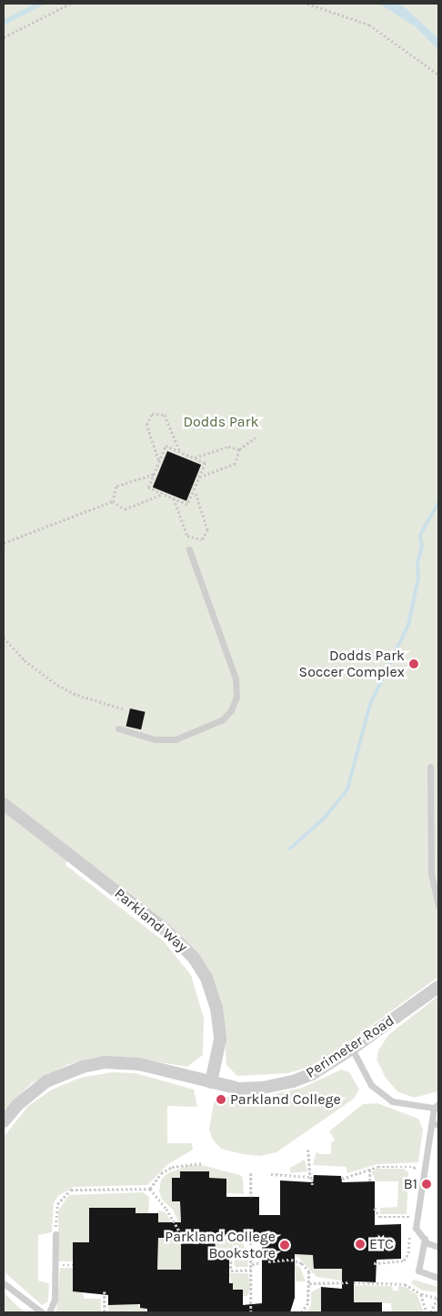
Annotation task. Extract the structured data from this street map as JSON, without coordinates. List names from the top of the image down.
{
  "streets": {
    "street": ["Parkland Way", "Perimeter Road"]
  },
  "crossings": [
    ["Parkland Way", "Perimeter Road"]
  ],
  "parks": ["Dodds Park"],
  "places": [
    "Dodds Park Soccer Complex",
    "Parkland College",
    "B1",
    "ETC",
    "Parkland College Bookstore"
  ]
}
